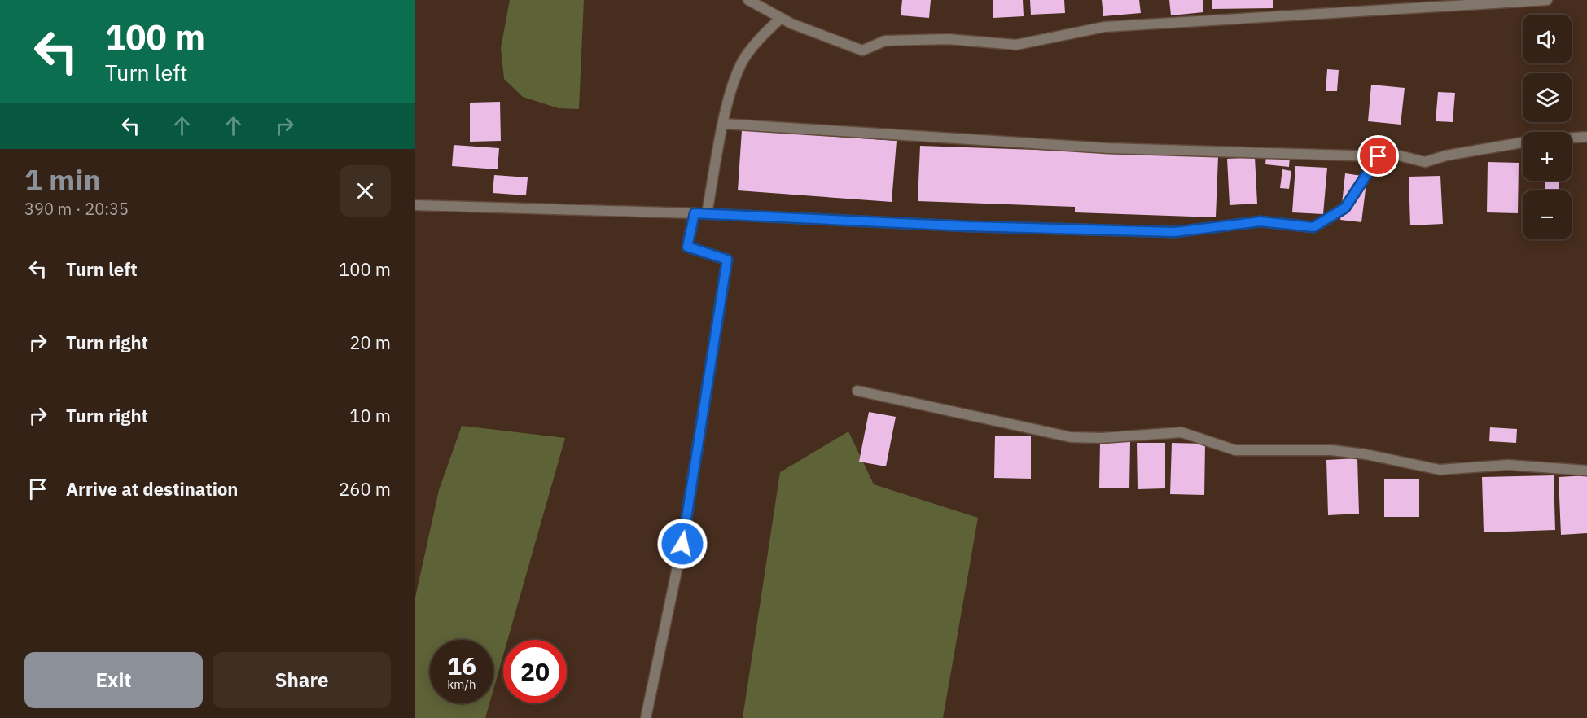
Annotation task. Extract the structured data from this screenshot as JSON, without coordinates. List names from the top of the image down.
{
  "page": {
    "turn": ["100 m", "Turn left"],
    "map_buttons": ["+", "−"],
    "heading": ["1 min", "390 m · 20:35"],
    "list": [
      {
        "name": "Turn left",
        "value": "100 m"
      },
      {
        "name": "Turn right",
        "value": "20 m"
      },
      {
        "name": "Turn right",
        "value": "10 m"
      },
      {
        "name": "Arrive at destination",
        "value": "260 m"
      }
    ],
    "speed": "16 km/h",
    "limit": "20",
    "buttons": ["Exit", "Share"]
  }
}
